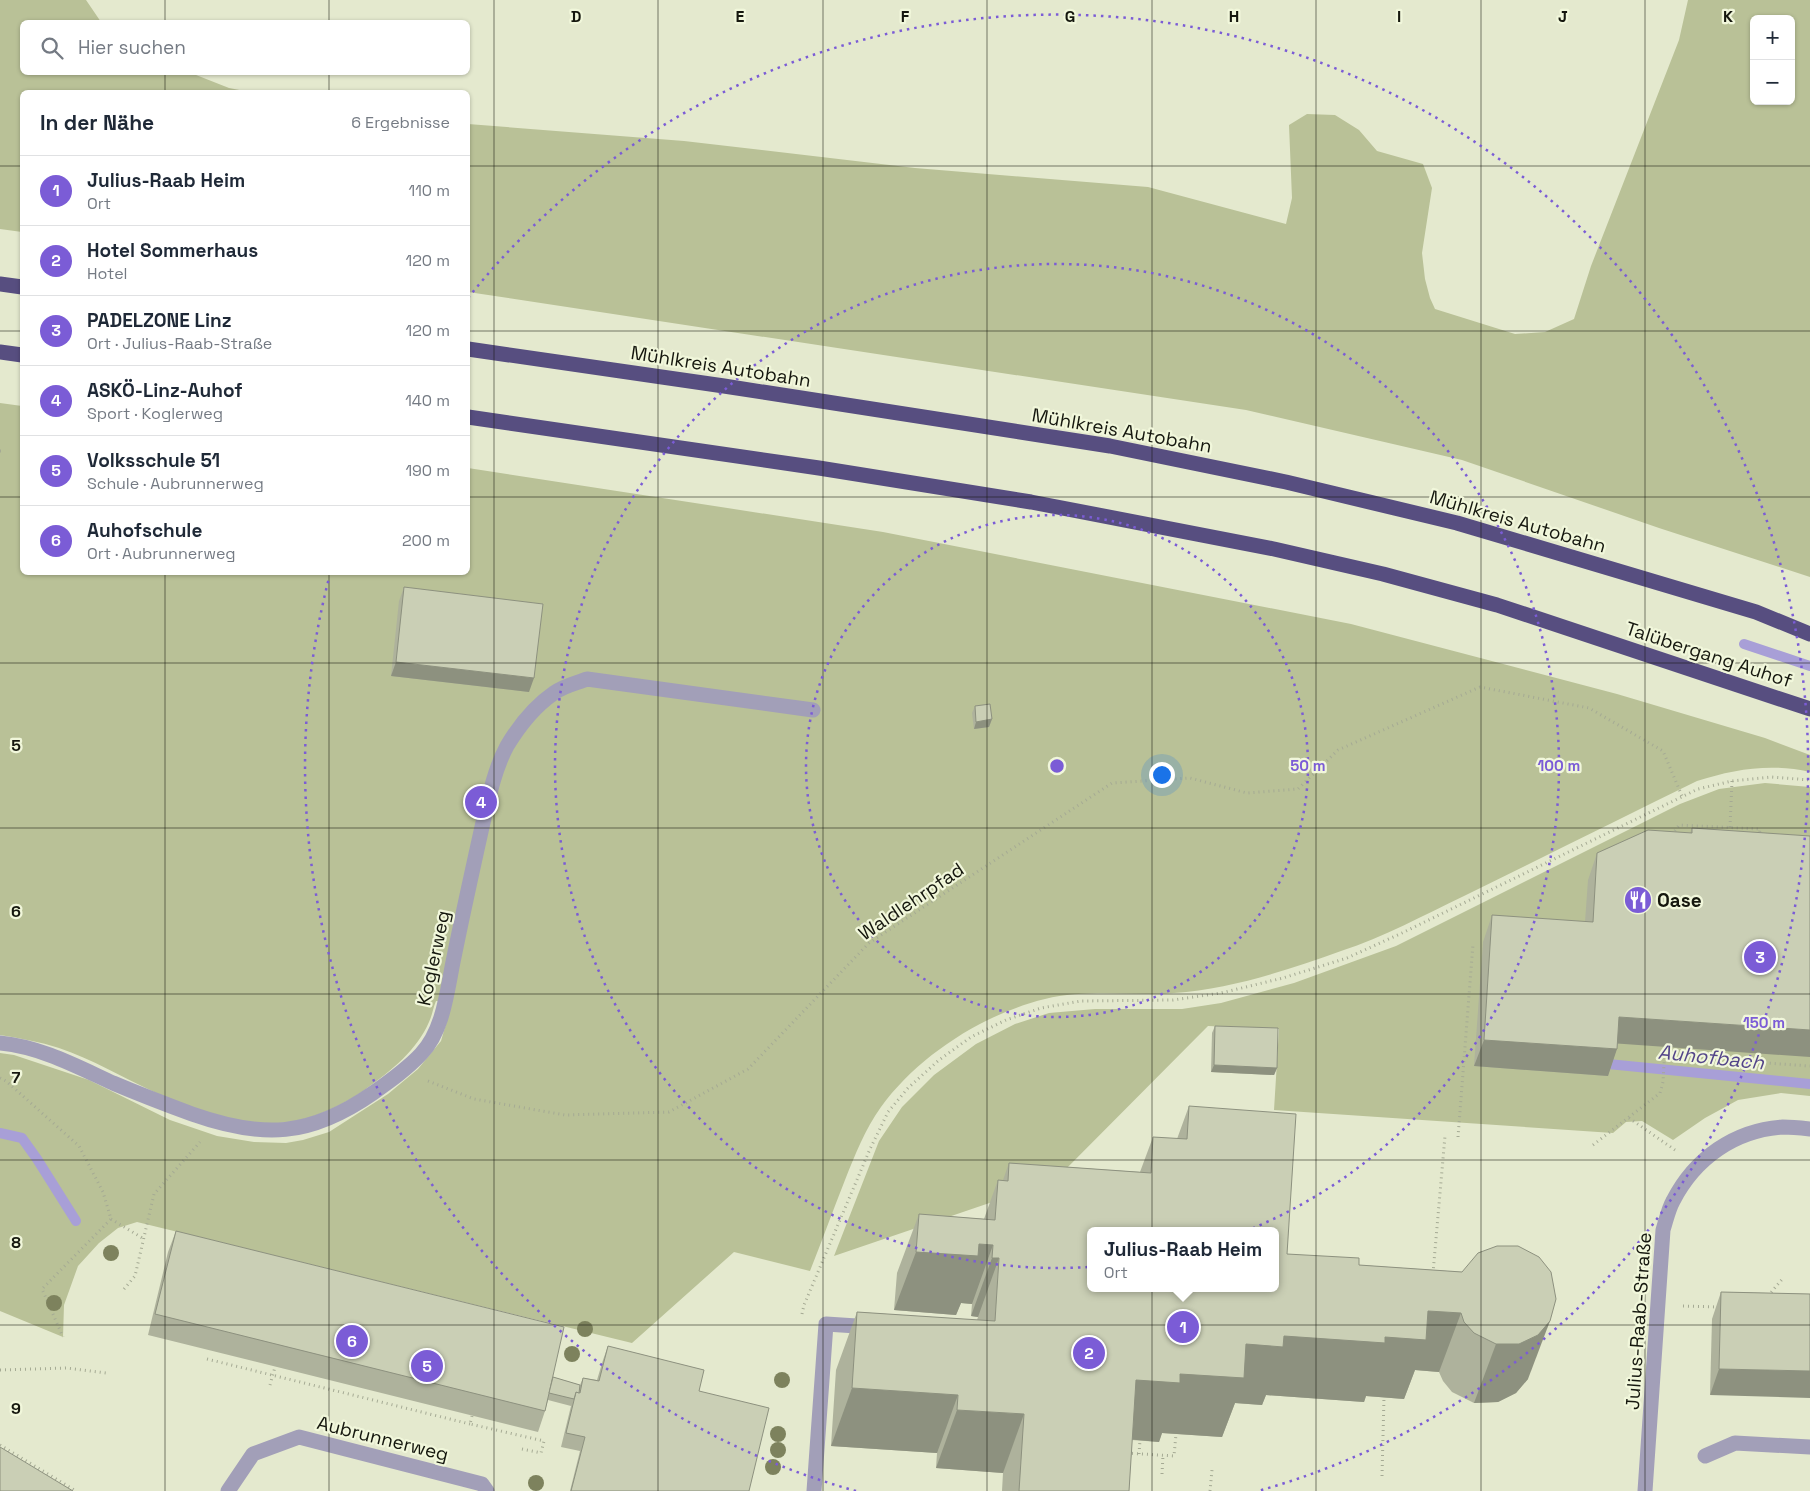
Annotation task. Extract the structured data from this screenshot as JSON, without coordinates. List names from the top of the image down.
{
  "streets": {
    "highway": ["Mühlkreis Autobahn", "Talübergang Auhof"],
    "street": ["Koglerweg", "Julius-Raab-Straße", "Aubrunnerweg"],
    "path": ["Waldlehrpfad"]
  },
  "crossings": [
    ["Waldlehrpfad", "Koglerweg"]
  ],
  "water": ["Auhofbach"],
  "places": {
    "restaurant": ["Oase"]
  },
  "page": {
    "map_buttons": ["+", "−"],
    "search": "Hier suchen",
    "heading": ["In der Nähe", "6 Ergebnisse"],
    "list": [
      {
        "mark": "1",
        "name": "Julius-Raab Heim",
        "note": "Ort",
        "value": "110 m"
      },
      {
        "mark": "2",
        "name": "Hotel Sommerhaus",
        "note": "Hotel",
        "value": "120 m"
      },
      {
        "mark": "3",
        "name": "PADELZONE Linz",
        "note": "Ort · Julius-Raab-Straße",
        "value": "120 m"
      },
      {
        "mark": "4",
        "name": "ASKÖ-Linz-Auhof",
        "note": "Sport · Koglerweg",
        "value": "140 m"
      },
      {
        "mark": "5",
        "name": "Volksschule 51",
        "note": "Schule · Aubrunnerweg",
        "value": "190 m"
      },
      {
        "mark": "6",
        "name": "Auhofschule",
        "note": "Ort · Aubrunnerweg",
        "value": "200 m"
      }
    ],
    "pins": [
      "4",
      "3",
      "1",
      "6",
      "2",
      "5"
    ],
    "popup": ["Julius-Raab Heim", "Ort"]
  },
  "grid": {
    "columns": [
      "D",
      "E",
      "F",
      "G",
      "H",
      "I",
      "J",
      "K"
    ],
    "rows": [
      "5",
      "6",
      "7",
      "8",
      "9"
    ]
  },
  "rings": ["50 m", "100 m", "150 m"]
}
